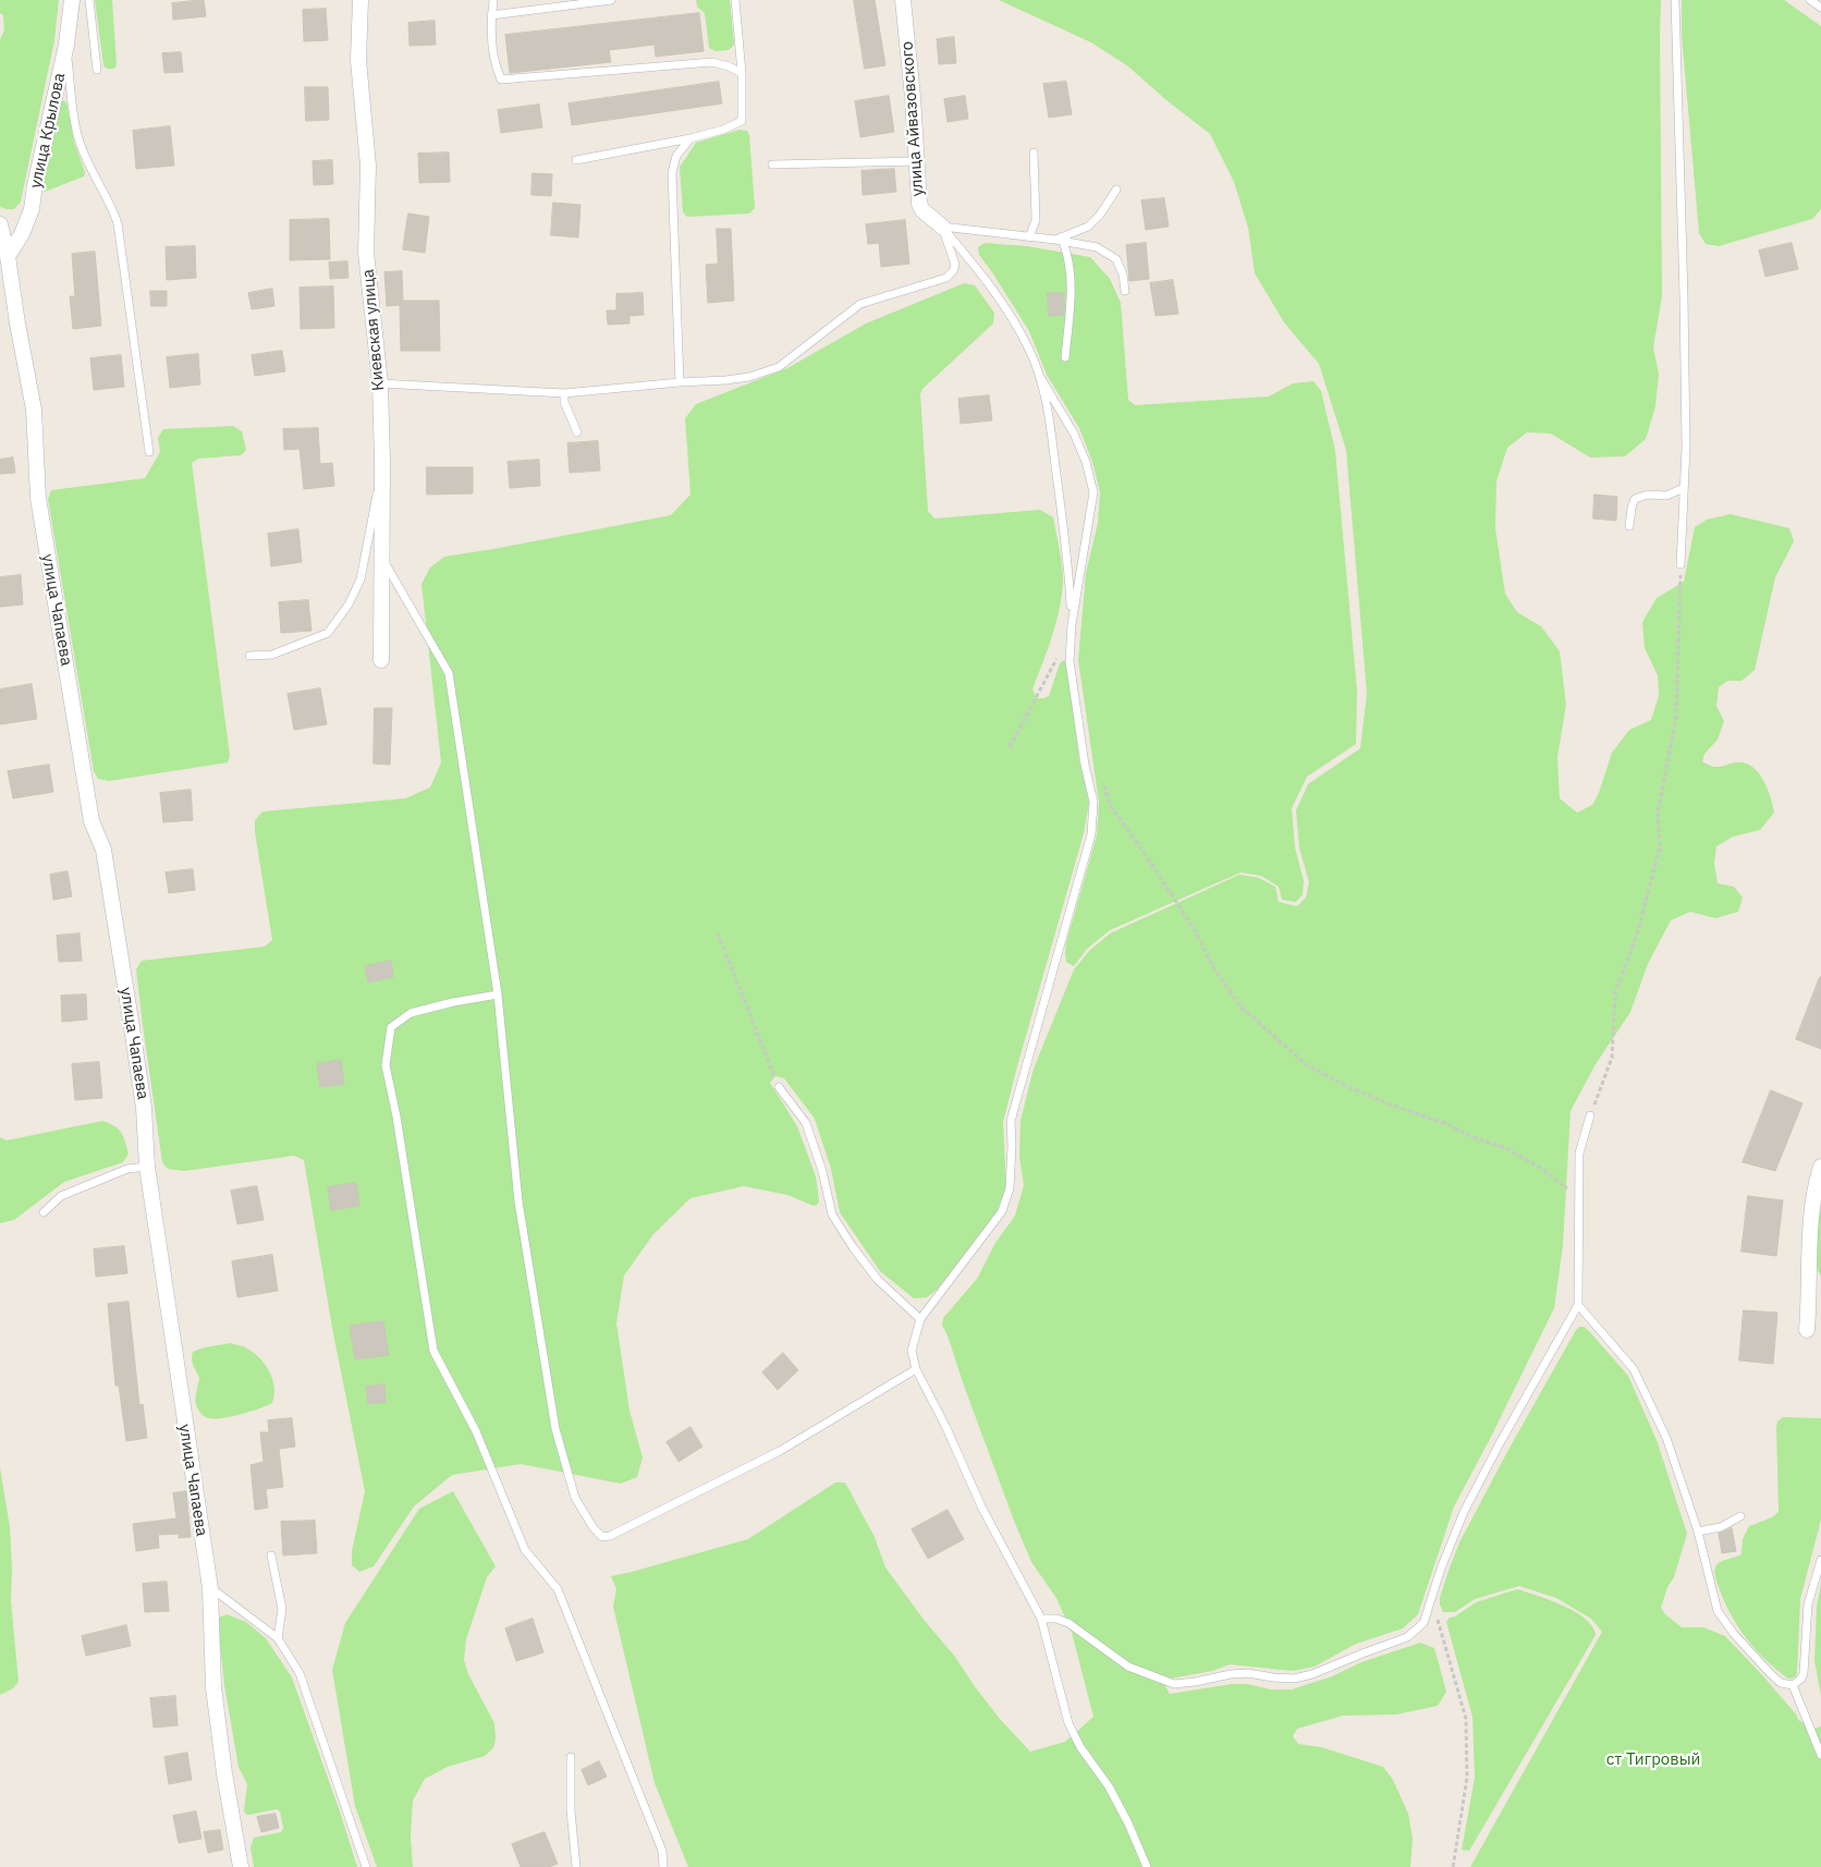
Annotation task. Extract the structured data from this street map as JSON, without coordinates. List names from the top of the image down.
{
  "streets": {
    "street": [
      "улица Айвазовского",
      "улица Крылова",
      "Киевская улица",
      "улица Чапаева"
    ]
  },
  "crossings": [
    ["улица Крылова", "улица Чапаева"]
  ],
  "parks": ["ст Тигровый"]
}
